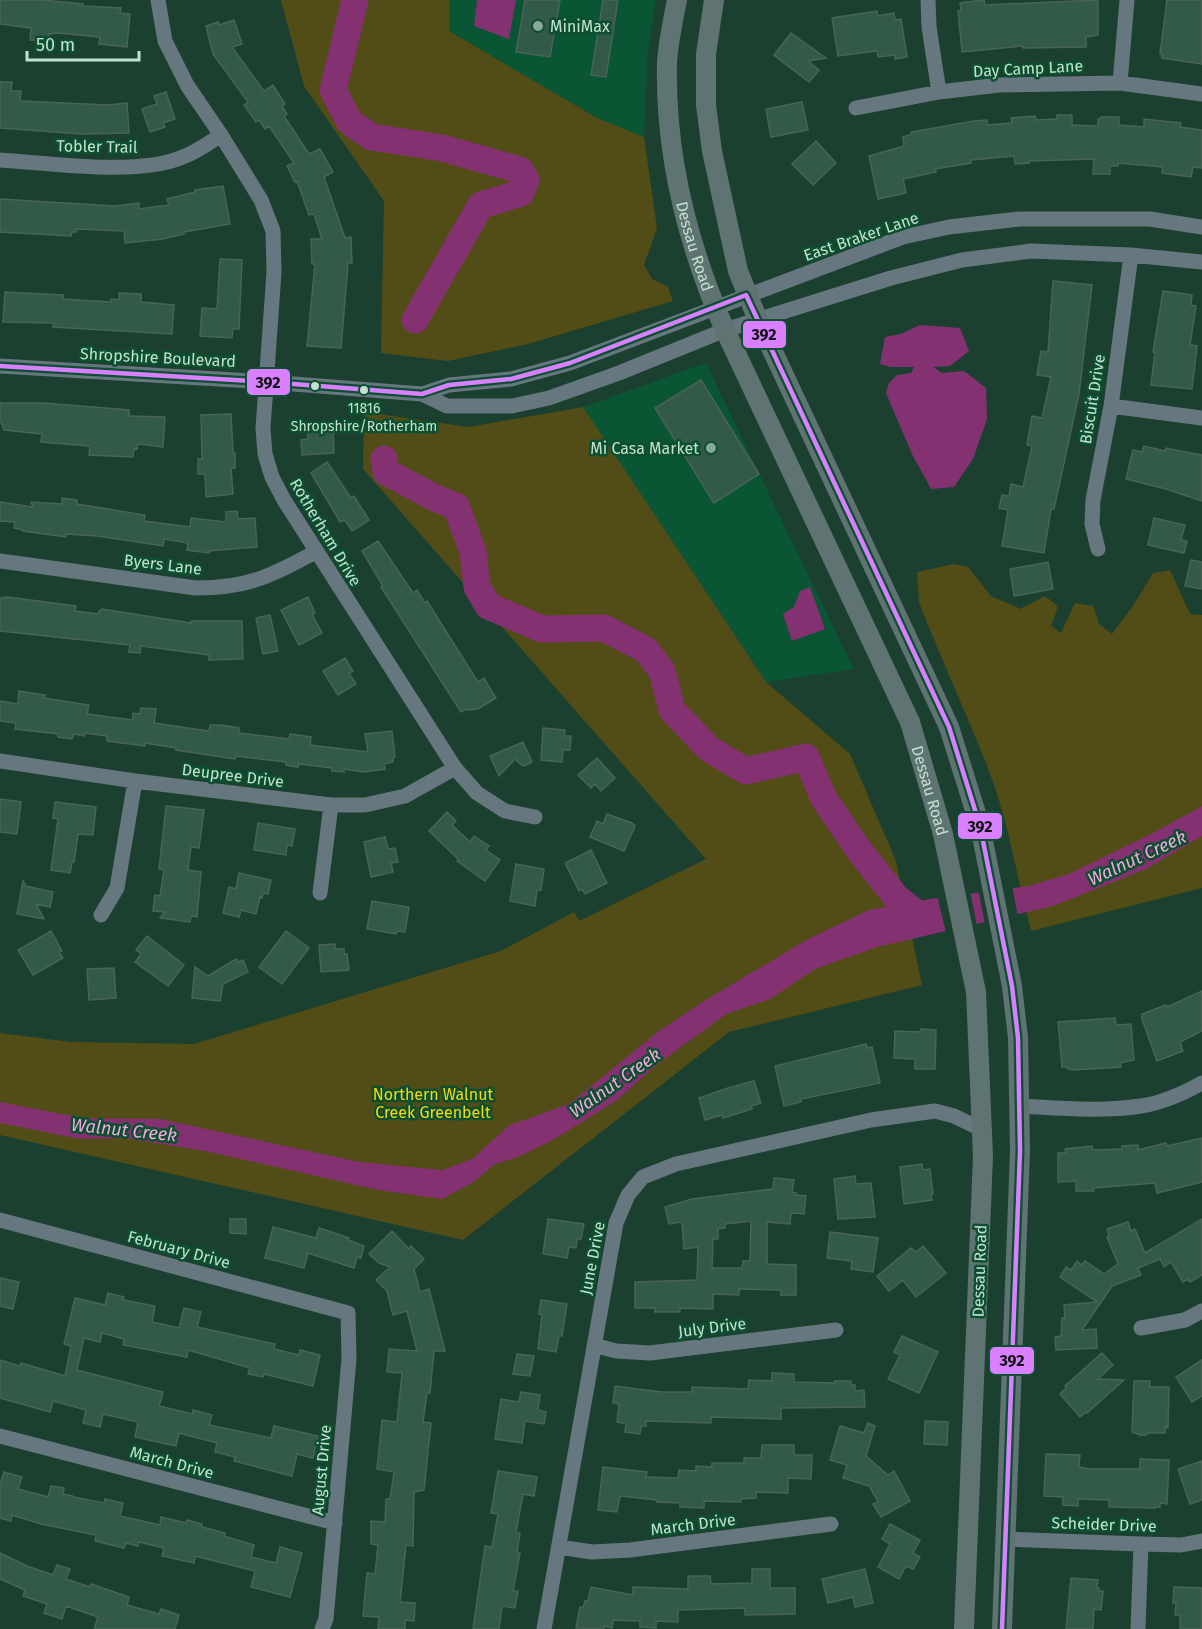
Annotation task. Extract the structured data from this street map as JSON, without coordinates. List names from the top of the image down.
{
  "streets": {
    "main road": ["Dessau Road"],
    "street": [
      "Day Camp Lane",
      "Tobler Trail",
      "East Braker Lane",
      "Shropshire Boulevard",
      "Biscuit Drive",
      "Rotherham Drive",
      "Byers Lane",
      "Deupree Drive",
      "February Drive",
      "June Drive",
      "July Drive",
      "March Drive",
      "August Drive",
      "Scheider Drive"
    ]
  },
  "crossings": [
    ["Tobler Trail", "Rotherham Drive"],
    ["East Braker Lane", "Dessau Road"],
    ["East Braker Lane", "Shropshire Boulevard"],
    ["Dessau Road", "Shropshire Boulevard"],
    ["Dessau Road", "June Drive"],
    ["Dessau Road", "Scheider Drive"],
    ["Shropshire Boulevard", "Rotherham Drive"],
    ["Rotherham Drive", "Byers Lane"],
    ["Rotherham Drive", "Deupree Drive"],
    ["February Drive", "August Drive"],
    ["June Drive", "July Drive"],
    ["June Drive", "March Drive"],
    ["March Drive", "August Drive"]
  ],
  "water": ["Walnut Creek"],
  "parks": ["Northern Walnut Creek Greenbelt"],
  "places": ["MiniMax", "11816 Shropshire/Rotherham", "Mi Casa Market"],
  "lines": ["transit line 392"],
  "scale_bar": "50 m"
}
